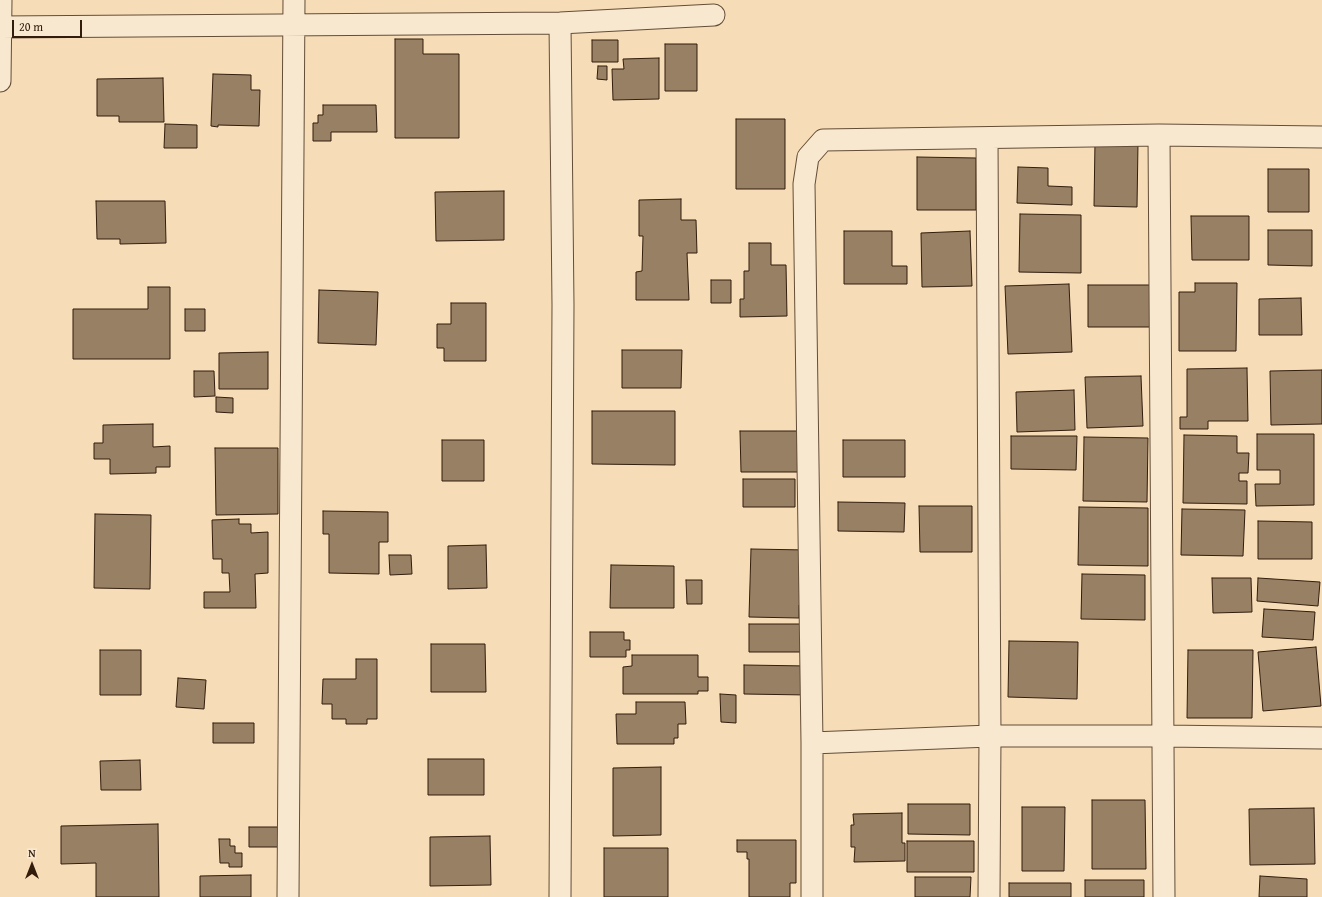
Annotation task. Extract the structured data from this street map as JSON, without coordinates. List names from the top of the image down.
{
  "scale_bar": "20 m",
  "north": "top"
}
